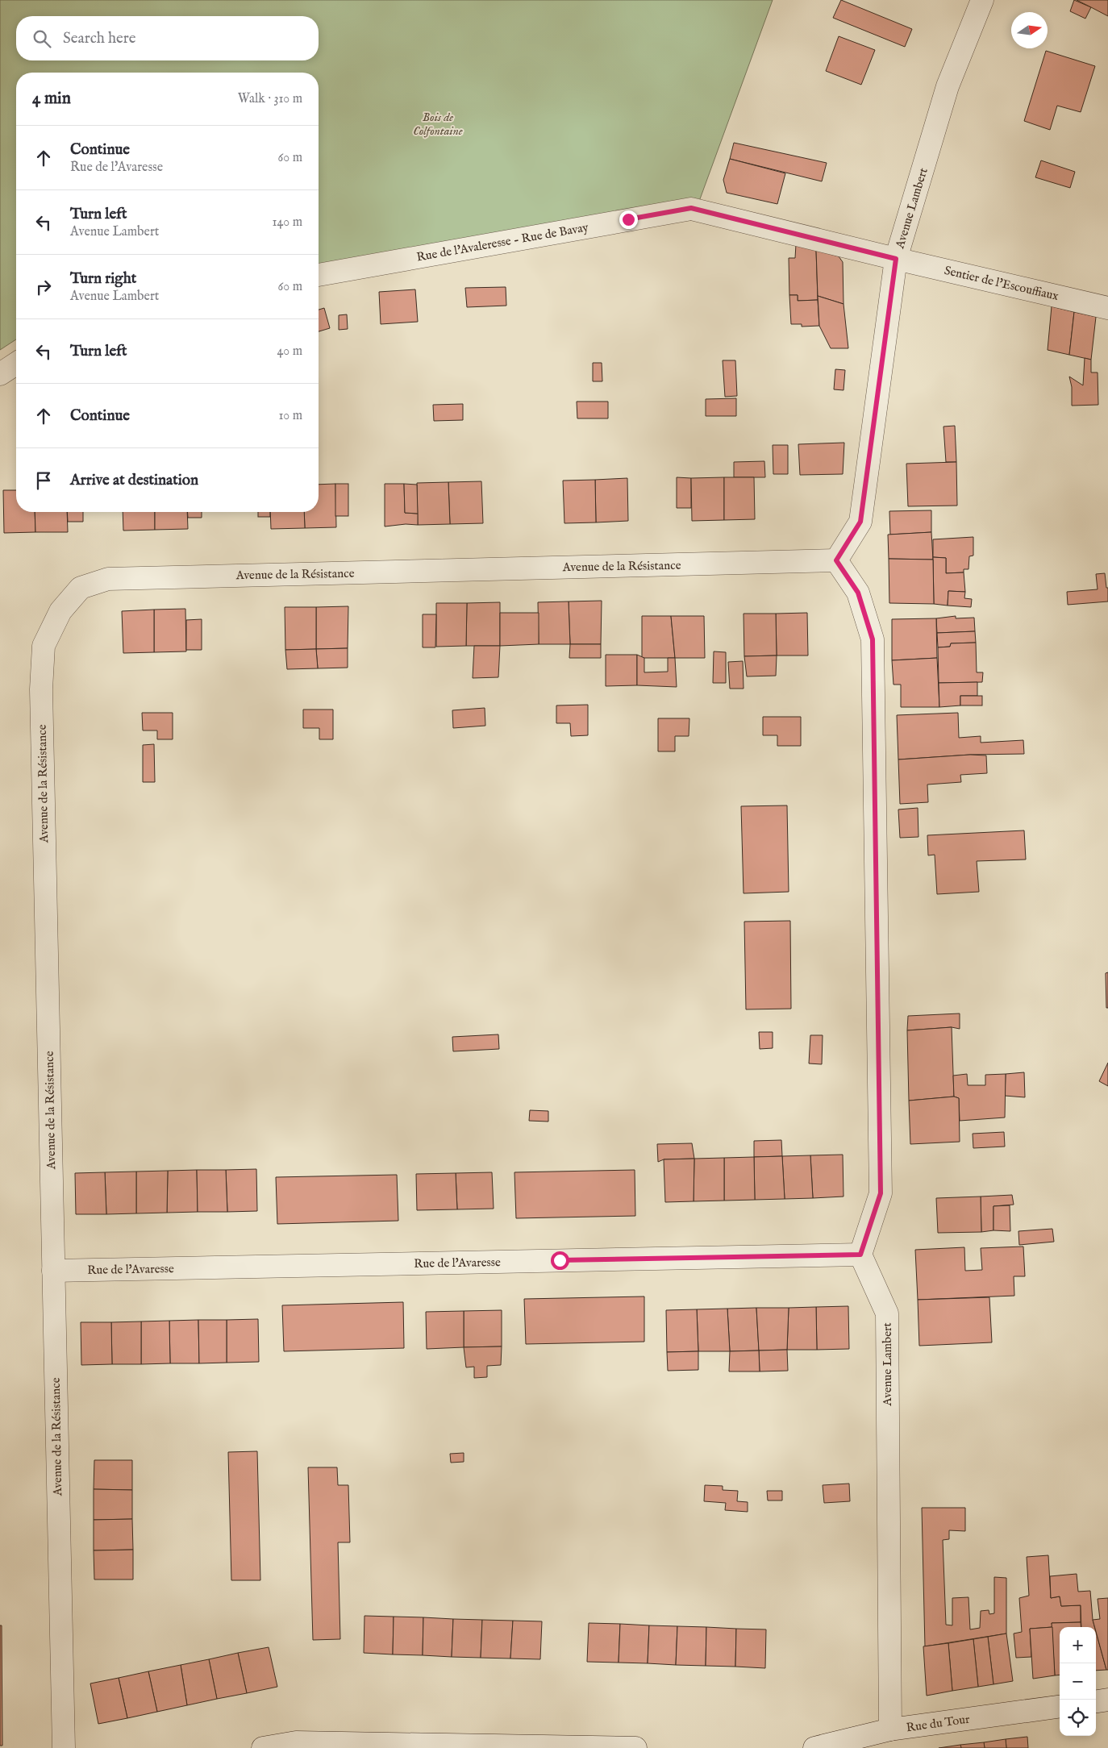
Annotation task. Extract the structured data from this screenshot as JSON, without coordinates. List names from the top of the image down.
{
  "streets": {
    "street": [
      "Avenue Lambert",
      "Rue de l'Avaleresse - Rue de Bavay",
      "Sentier de l'Escouffiaux",
      "Avenue de la Résistance",
      "Rue de l'Avaresse",
      "Rue du Tour"
    ]
  },
  "crossings": [
    ["Avenue Lambert", "Sentier de l'Escouffiaux"],
    ["Avenue Lambert", "Avenue de la Résistance"],
    ["Avenue Lambert", "Rue de l'Avaresse"],
    ["Avenue Lambert", "Rue du Tour"],
    ["Rue de l'Avaleresse - Rue de Bavay", "Sentier de l'Escouffiaux"],
    ["Avenue de la Résistance", "Rue de l'Avaresse"]
  ],
  "parks": ["Bois de Colfontaine"],
  "north": "right",
  "page": {
    "search": "Search here",
    "heading": ["4 min", "Walk · 310 m"],
    "list": [
      ["Continue", "Rue de l'Avaresse", "60 m"],
      ["Turn left", "Avenue Lambert", "140 m"],
      ["Turn right", "Avenue Lambert", "60 m"],
      ["Turn left", "40 m"],
      ["Continue", "10 m"],
      "Arrive at destination"
    ],
    "map_buttons": ["+", "−"]
  }
}
